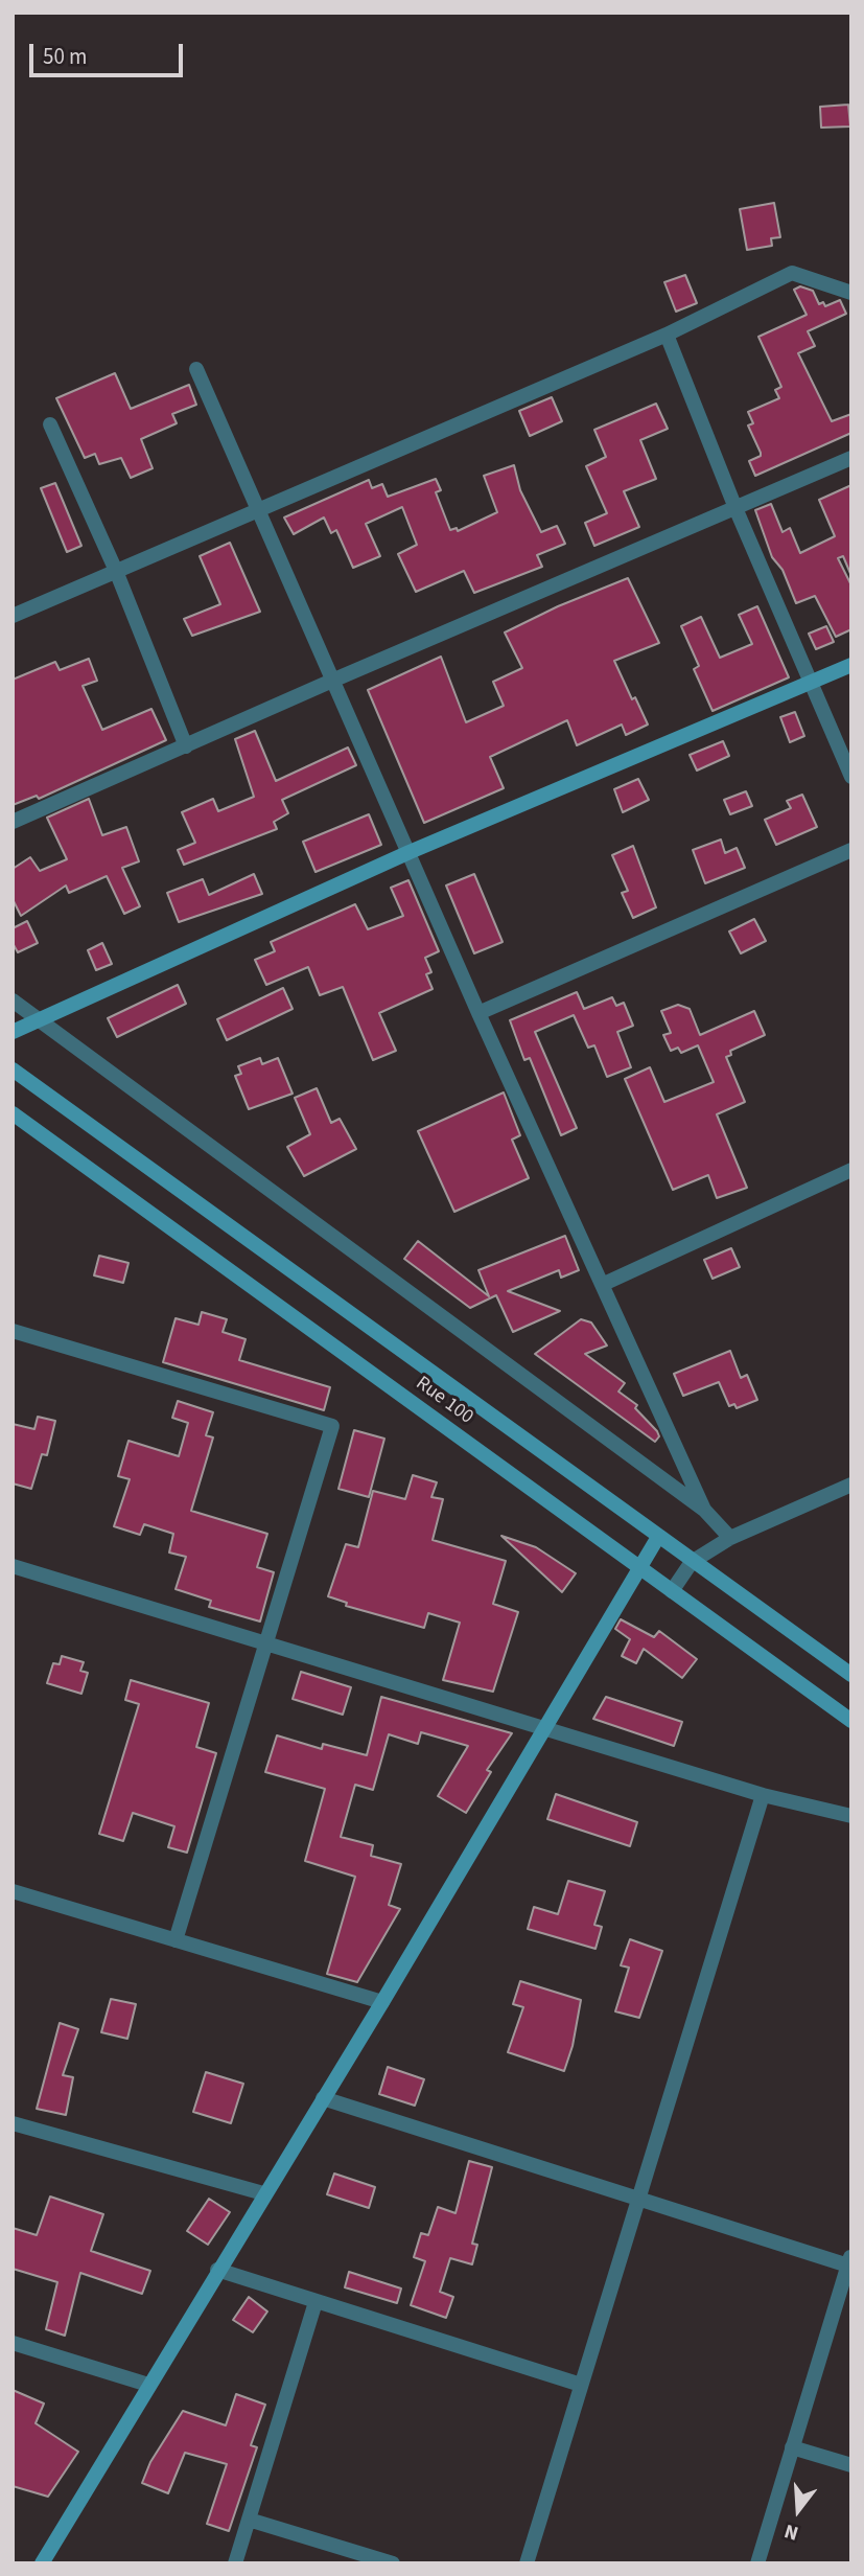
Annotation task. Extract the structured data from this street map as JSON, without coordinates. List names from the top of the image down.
{
  "streets": {
    "street": ["Rue 100"]
  },
  "scale_bar": "50 m",
  "north": "bottom"
}
